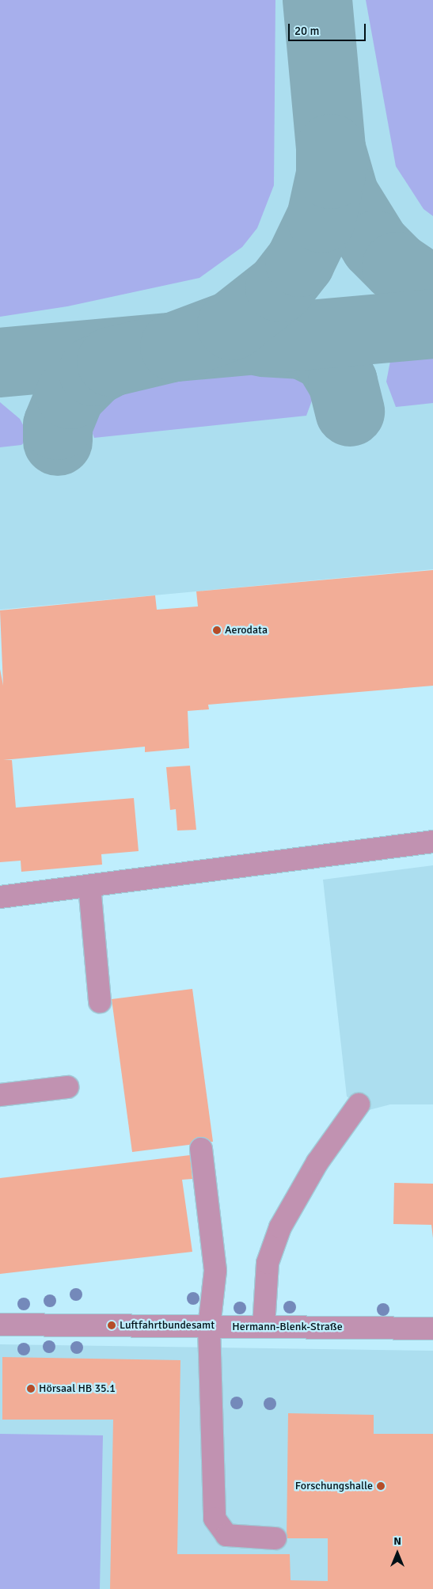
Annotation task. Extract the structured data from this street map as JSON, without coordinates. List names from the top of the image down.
{
  "streets": {
    "street": ["Hermann-Blenk-Straße"]
  },
  "places": [
    "Aerodata",
    "Luftfahrtbundesamt",
    "Hörsaal HB 35.1",
    "Forschungshalle"
  ],
  "scale_bar": "20 m",
  "north": "top"
}
